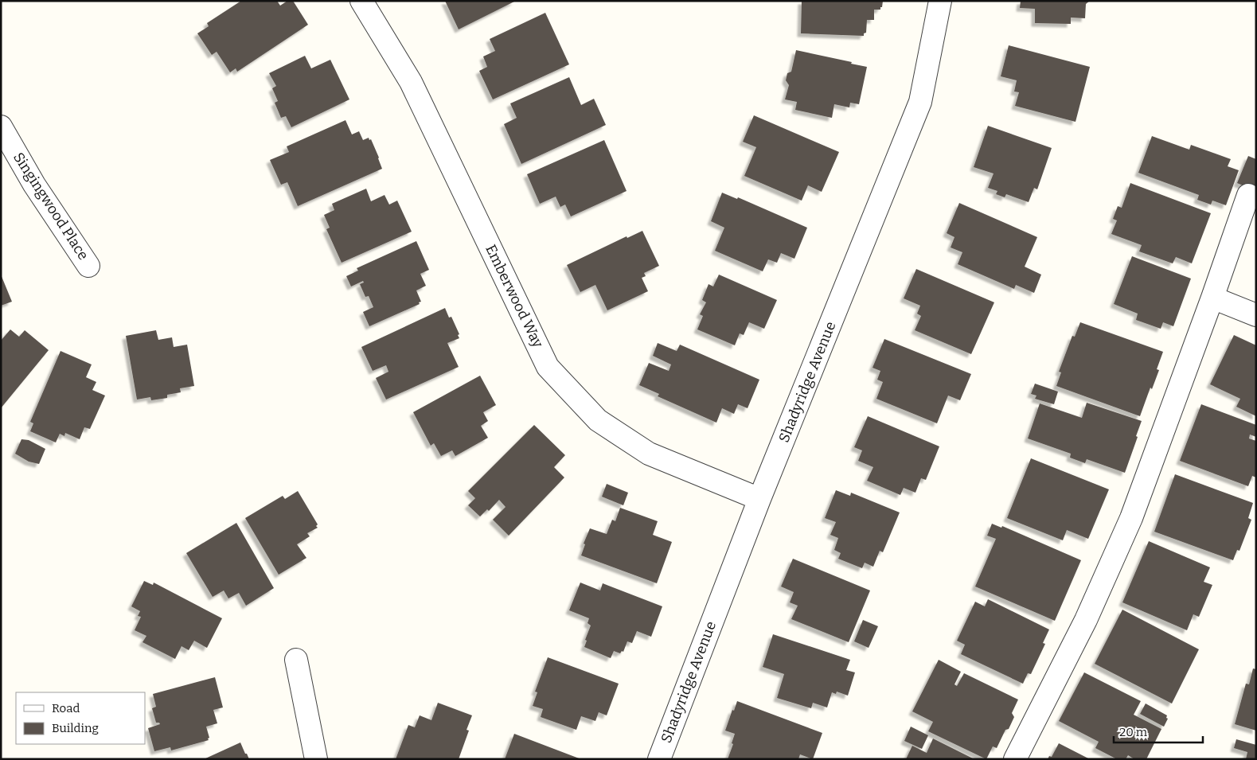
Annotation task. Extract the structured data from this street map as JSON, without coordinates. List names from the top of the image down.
{
  "streets": {
    "street": ["Singingwood Place", "Emberwood Way", "Shadyridge Avenue"]
  },
  "crossings": [
    ["Emberwood Way", "Shadyridge Avenue"]
  ],
  "legend": ["Road", "Building"],
  "scale_bar": "20 m"
}
